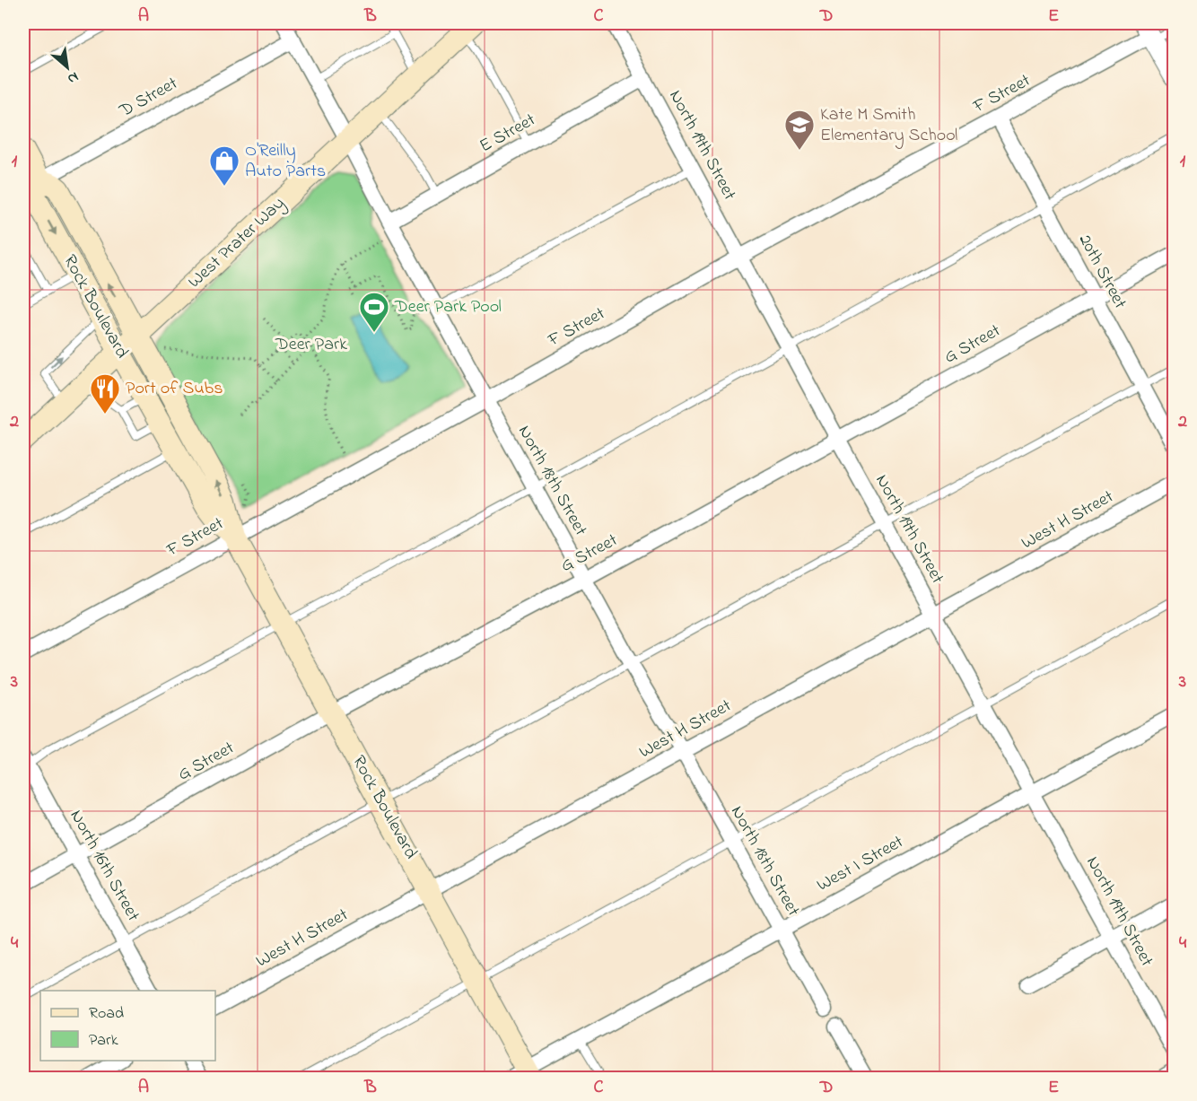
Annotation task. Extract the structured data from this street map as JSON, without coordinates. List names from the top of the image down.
{
  "streets": {
    "main road": ["West Prater Way", "Rock Boulevard"],
    "street": [
      "F Street",
      "D Street",
      "E Street",
      "North 19th Street",
      "20th Street",
      "G Street",
      "North 18th Street",
      "West H Street",
      "West I Street",
      "North 16th Street"
    ]
  },
  "crossings": [
    ["F Street", "North 19th Street"],
    ["F Street", "20th Street"],
    ["F Street", "Rock Boulevard"],
    ["F Street", "North 18th Street"],
    ["D Street", "Rock Boulevard"],
    ["D Street", "North 18th Street"],
    ["E Street", "North 19th Street"],
    ["E Street", "North 18th Street"],
    ["North 19th Street", "G Street"],
    ["North 19th Street", "West H Street"],
    ["North 19th Street", "West I Street"],
    ["West Prater Way", "Rock Boulevard"],
    ["West Prater Way", "North 18th Street"],
    ["20th Street", "G Street"],
    ["Rock Boulevard", "G Street"],
    ["Rock Boulevard", "West H Street"],
    ["Rock Boulevard", "West I Street"],
    ["G Street", "North 18th Street"],
    ["G Street", "North 16th Street"],
    ["North 18th Street", "West H Street"],
    ["North 18th Street", "West I Street"]
  ],
  "parks": ["Deer Park"],
  "places": {
    "school or university": ["Kate M Smith Elementary School"],
    "shop": ["O'Reilly Auto Parts"],
    "sports": ["Deer Park Pool"],
    "restaurant": ["Port of Subs"]
  },
  "legend": ["Road", "Park"],
  "north": "bottom right",
  "grid": {
    "columns": [
      "A",
      "B",
      "C",
      "D",
      "E"
    ],
    "rows": [
      "1",
      "2",
      "3",
      "4"
    ]
  }
}
